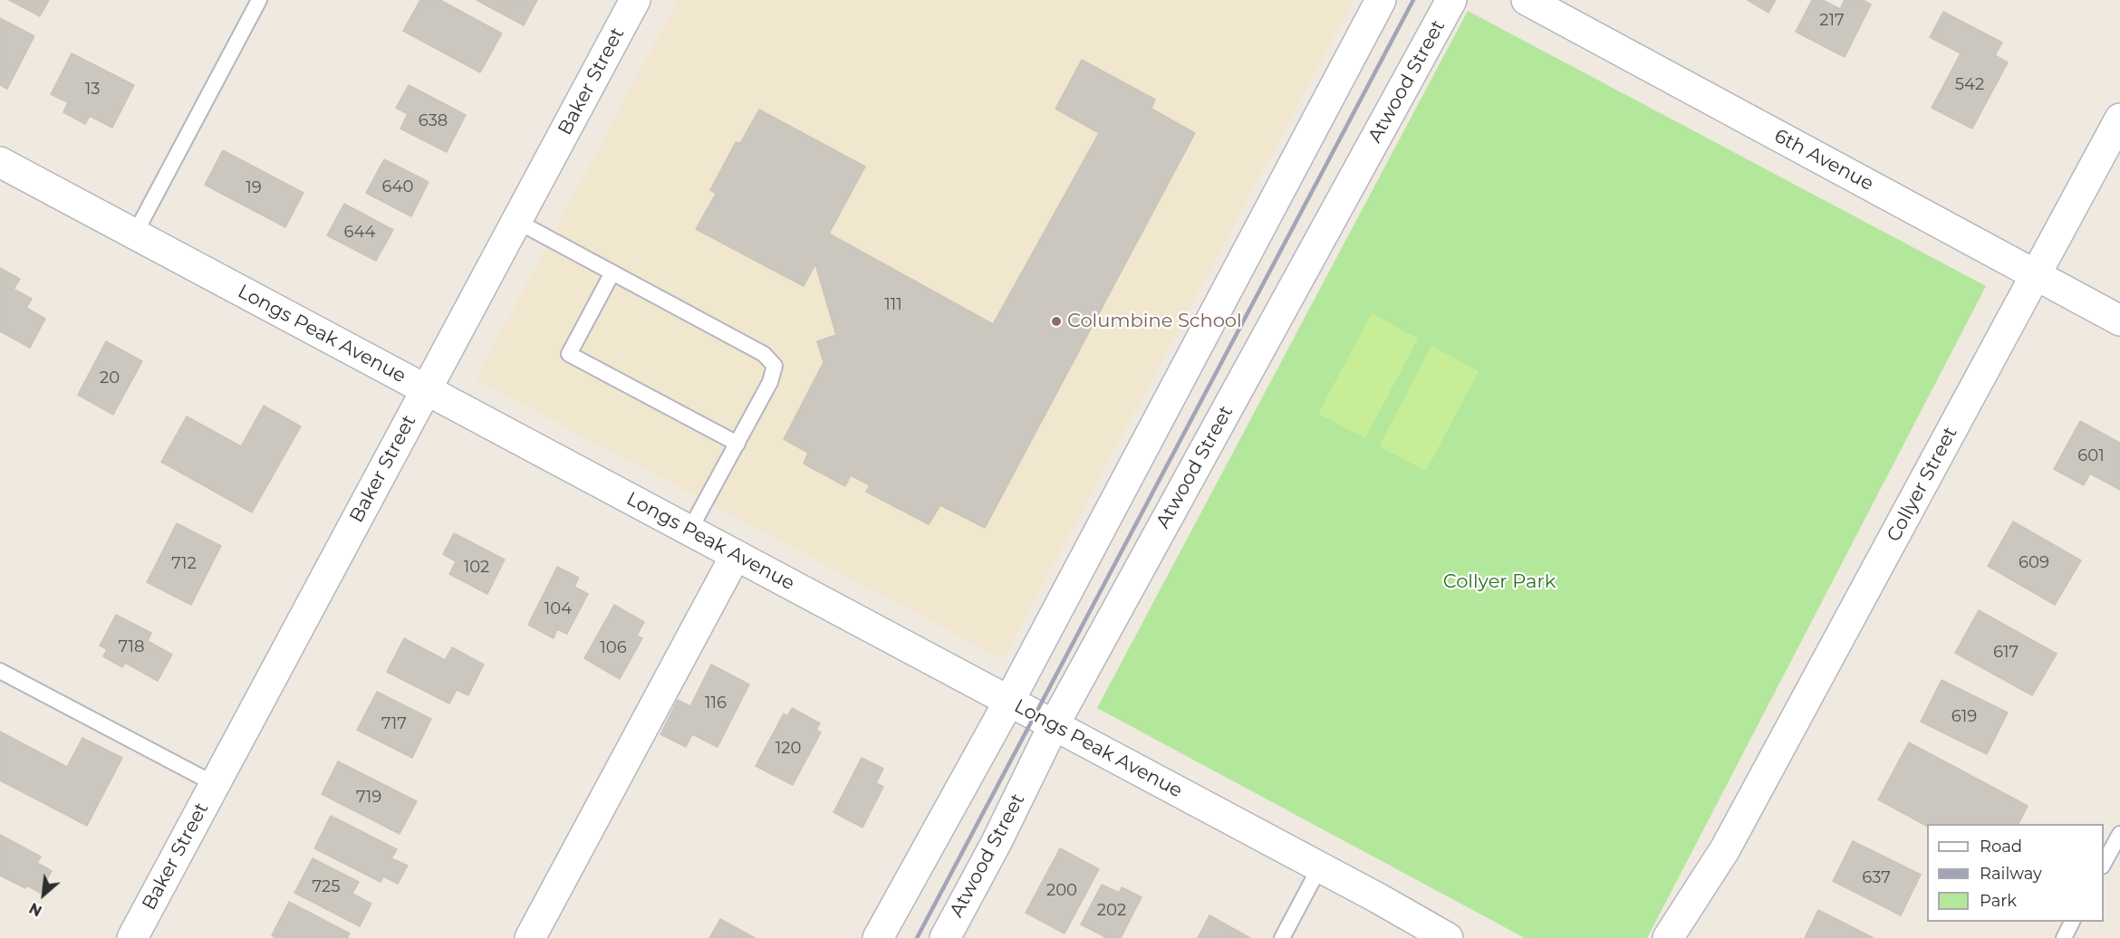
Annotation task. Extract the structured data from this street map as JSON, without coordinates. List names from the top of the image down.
{
  "streets": {
    "street": [
      "Baker Street",
      "Atwood Street",
      "6th Avenue",
      "Longs Peak Avenue",
      "Collyer Street"
    ]
  },
  "crossings": [
    ["Baker Street", "Longs Peak Avenue"],
    ["Atwood Street", "Longs Peak Avenue"],
    ["6th Avenue", "Collyer Street"]
  ],
  "parks": ["Collyer Park"],
  "places": ["Columbine School"],
  "house_numbers": [
    "217",
    "542",
    "13",
    "638",
    "640",
    "19",
    "644",
    "111",
    "20",
    "601",
    "609",
    "712",
    "102",
    "104",
    "718",
    "106",
    "617",
    "116",
    "619",
    "717",
    "120",
    "719",
    "637",
    "725",
    "200",
    "202"
  ],
  "legend": ["Road", "Railway", "Park"],
  "north": "bottom left"
}
